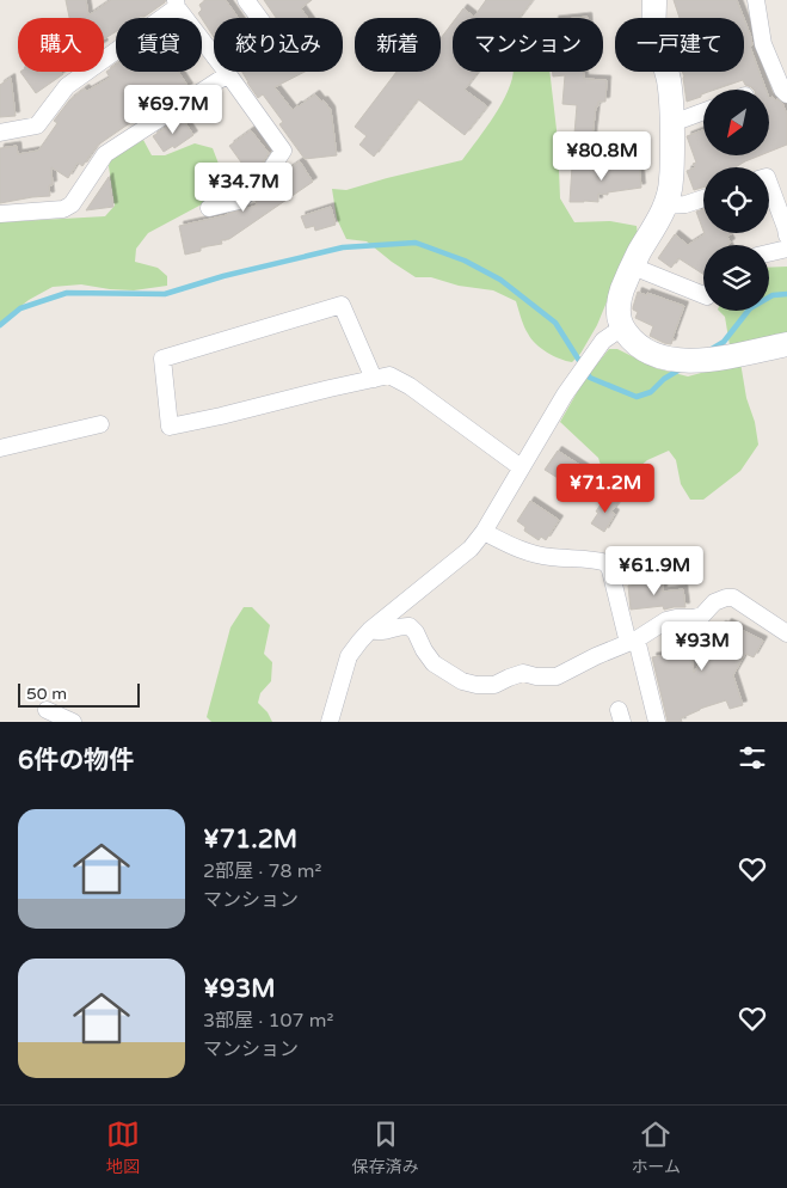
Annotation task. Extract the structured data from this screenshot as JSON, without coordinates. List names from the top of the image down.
{
  "scale_bar": "50 m",
  "north": "bottom left",
  "page": {
    "chip": [
      "購入",
      "賃貸",
      "絞り込み",
      "新着",
      "マンション",
      "一戸建て"
    ],
    "price": [
      "¥69.7M",
      "¥80.8M",
      "¥34.7M",
      "¥71.2M",
      "¥61.9M",
      "¥93M"
    ],
    "scale": "50 m",
    "heading": "6件の物件",
    "list": [
      {
        "name": "¥71.2M",
        "note": "2部屋 · 78 m² · マンション"
      },
      {
        "name": "¥93M",
        "note": "3部屋 · 107 m² · マンション"
      }
    ],
    "tabs": ["地図", "保存済み", "ホーム"]
  }
}
